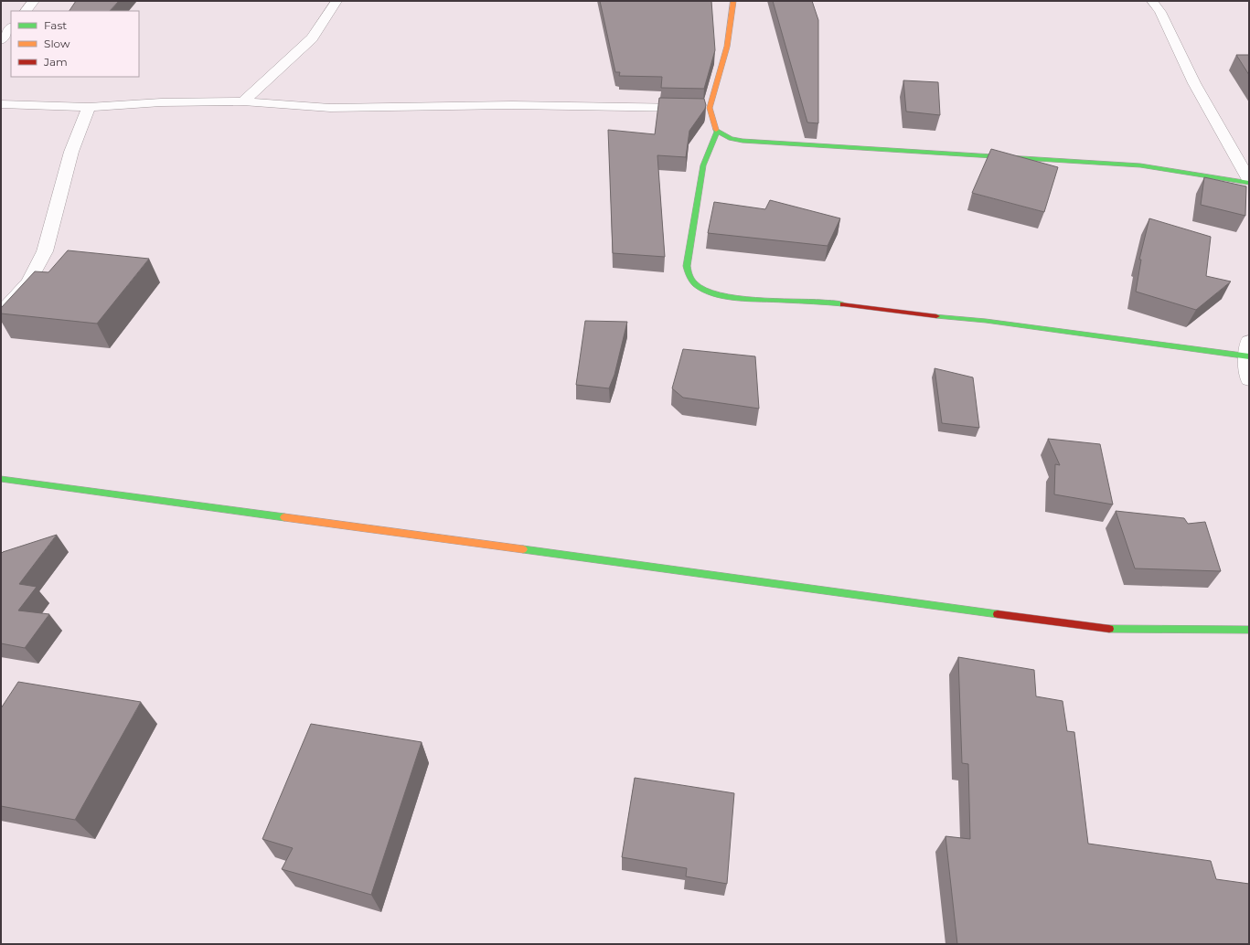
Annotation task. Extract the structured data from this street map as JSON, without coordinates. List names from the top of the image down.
{
  "legend": ["Fast", "Slow", "Jam"]
}
